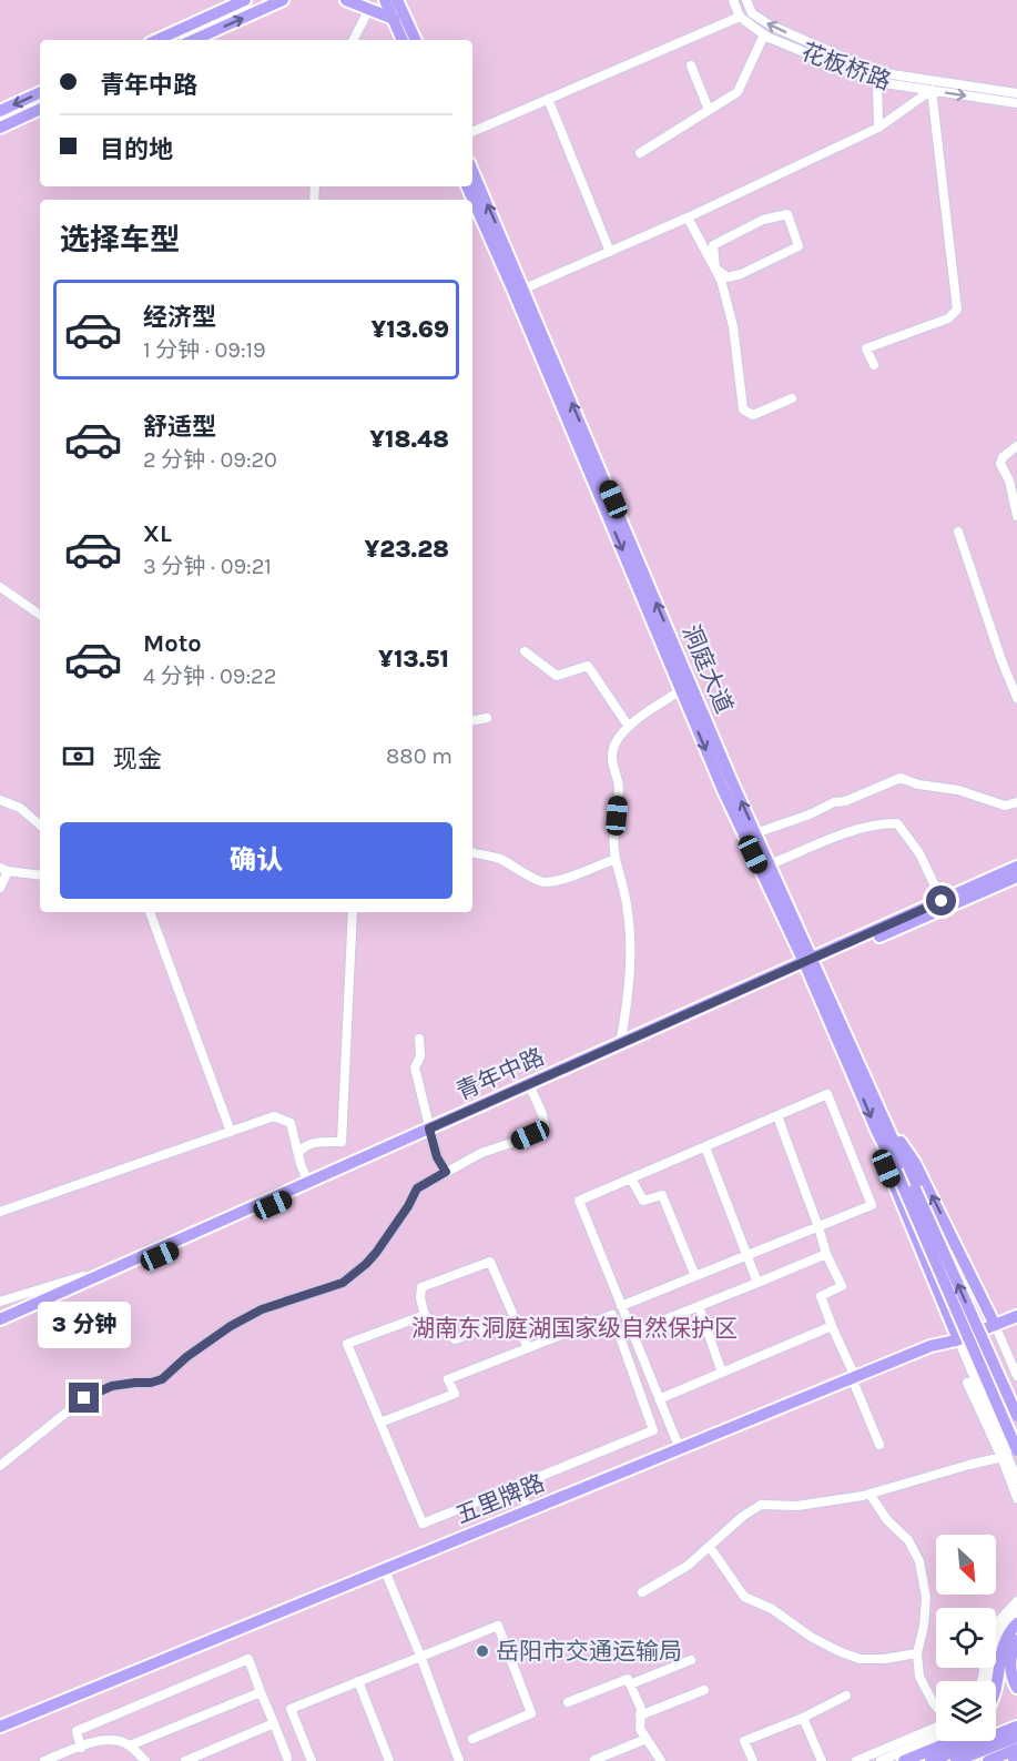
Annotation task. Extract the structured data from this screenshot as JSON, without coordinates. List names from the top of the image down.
{
  "streets": {
    "main road": ["洞庭大道", "青年中路", "五里牌路"],
    "street": ["花板桥路"]
  },
  "crossings": [
    ["洞庭大道", "青年中路"]
  ],
  "parks": ["湖南东洞庭湖国家级自然保护区"],
  "places": ["岳阳市交通运输局"],
  "north": "bottom right",
  "page": {
    "banner": ["青年中路", "目的地"],
    "heading": "选择车型",
    "list": [
      {
        "name": "经济型",
        "note": "1 分钟 · 09:19",
        "value": "¥13.69"
      },
      {
        "name": "舒适型",
        "note": "2 分钟 · 09:20",
        "value": "¥18.48"
      },
      {
        "name": "XL",
        "note": "3 分钟 · 09:21",
        "value": "¥23.28"
      },
      {
        "name": "Moto",
        "note": "4 分钟 · 09:22",
        "value": "¥13.51"
      }
    ],
    "pay": ["现金", "880 m"],
    "buttons": "确认",
    "bubble": "3 分钟"
  }
}
